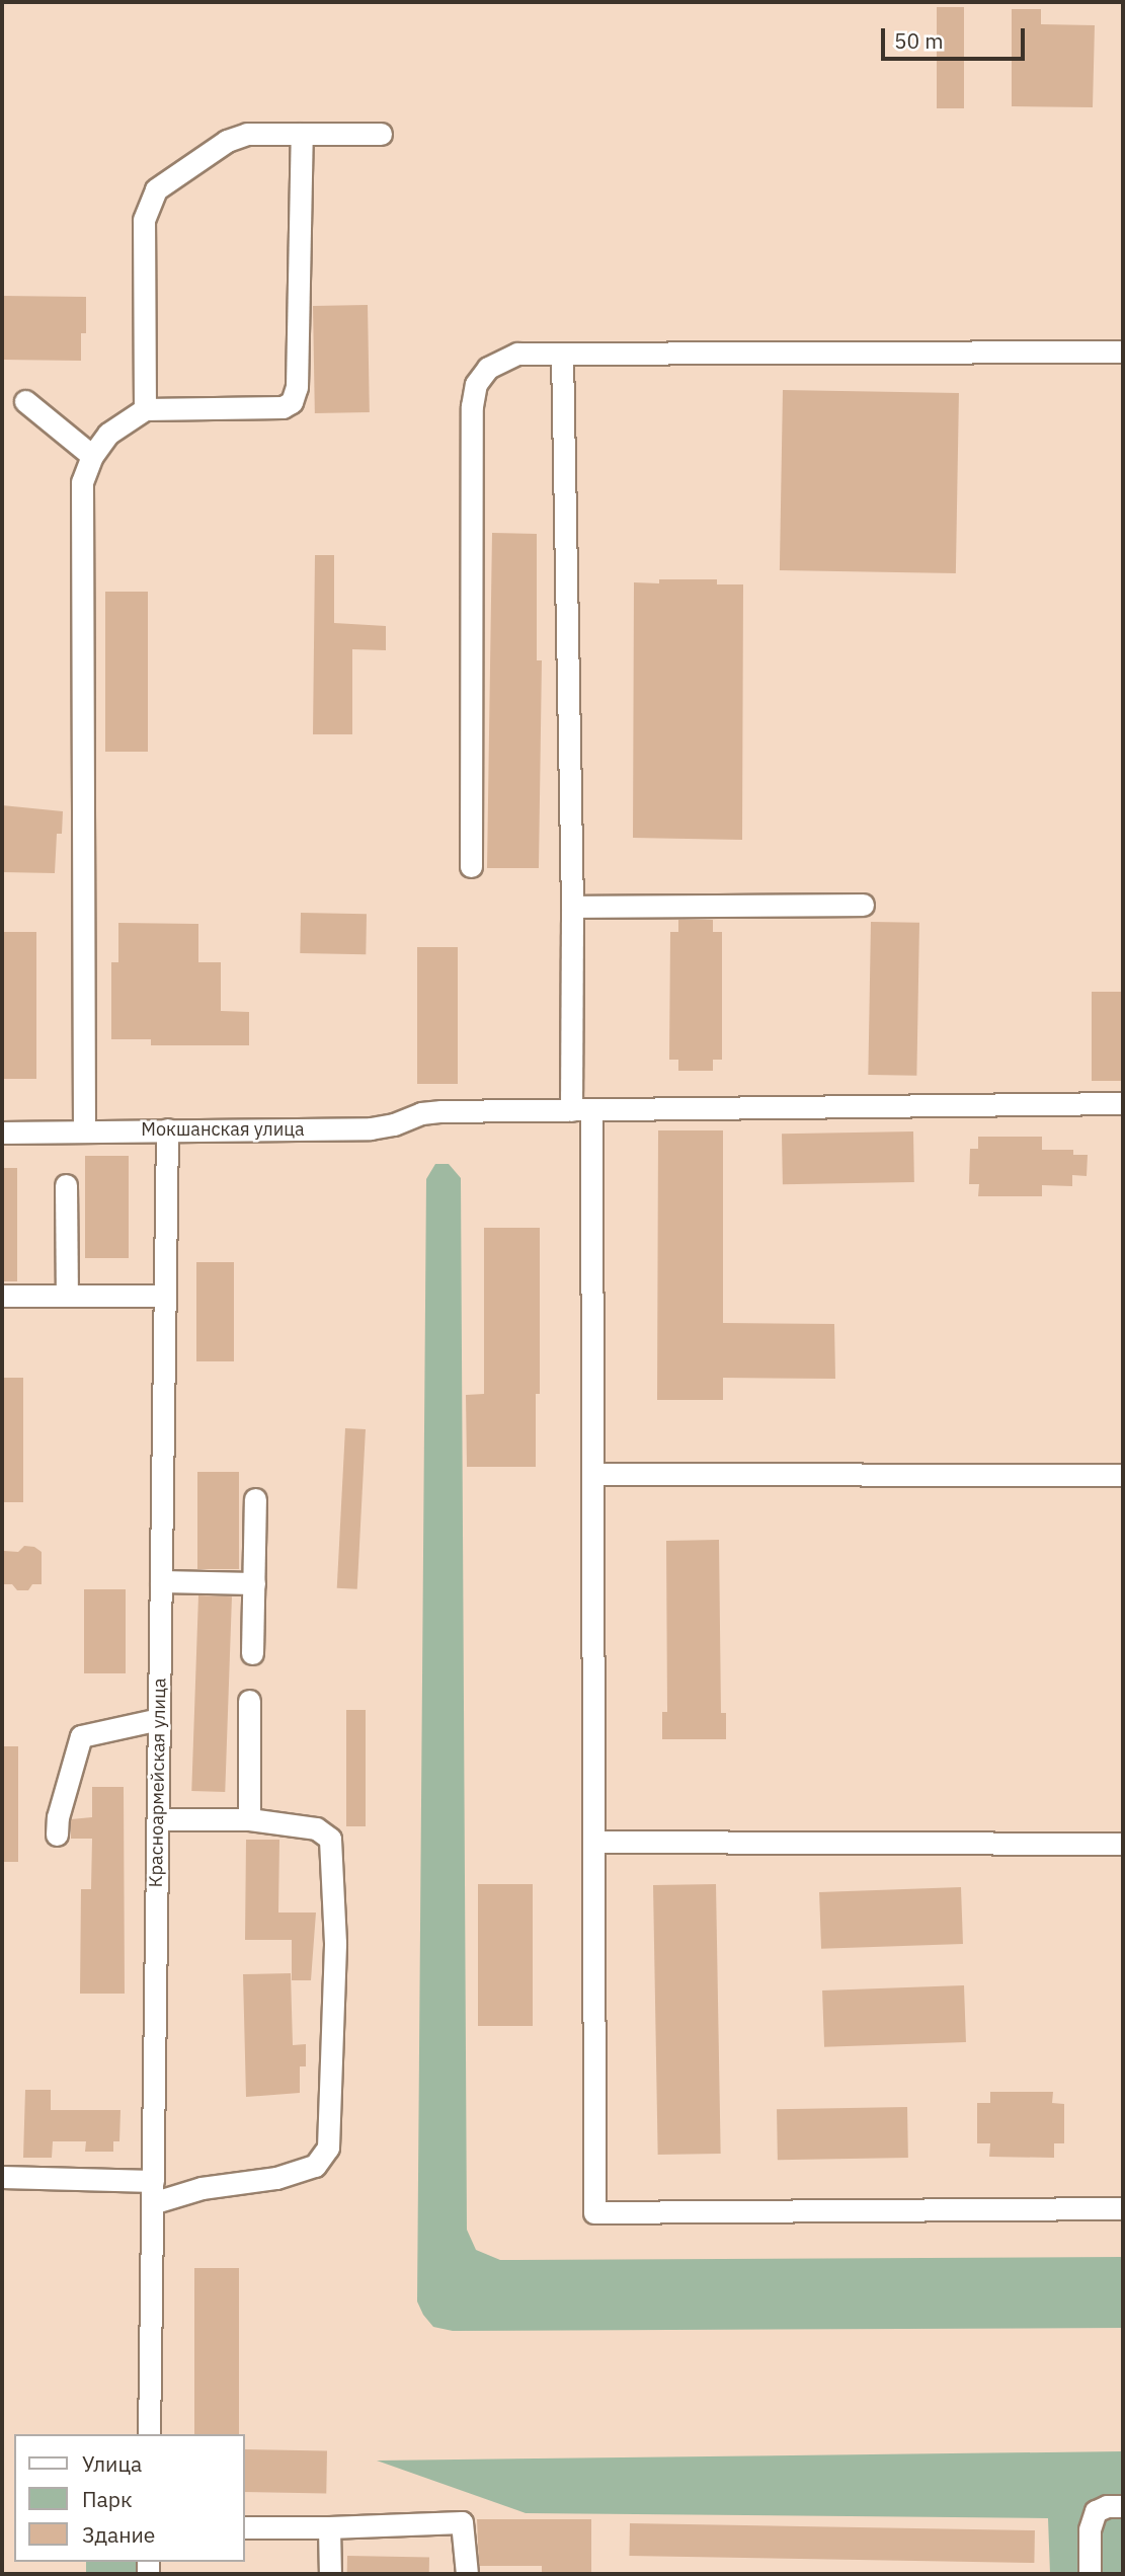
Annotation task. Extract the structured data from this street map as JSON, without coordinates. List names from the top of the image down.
{
  "streets": {
    "street": ["Мокшанская улица", "Красноармейская улица"]
  },
  "crossings": [
    ["Мокшанская улица", "Красноармейская улица"]
  ],
  "legend": ["Улица", "Парк", "Здание"],
  "scale_bar": "50 m"
}
